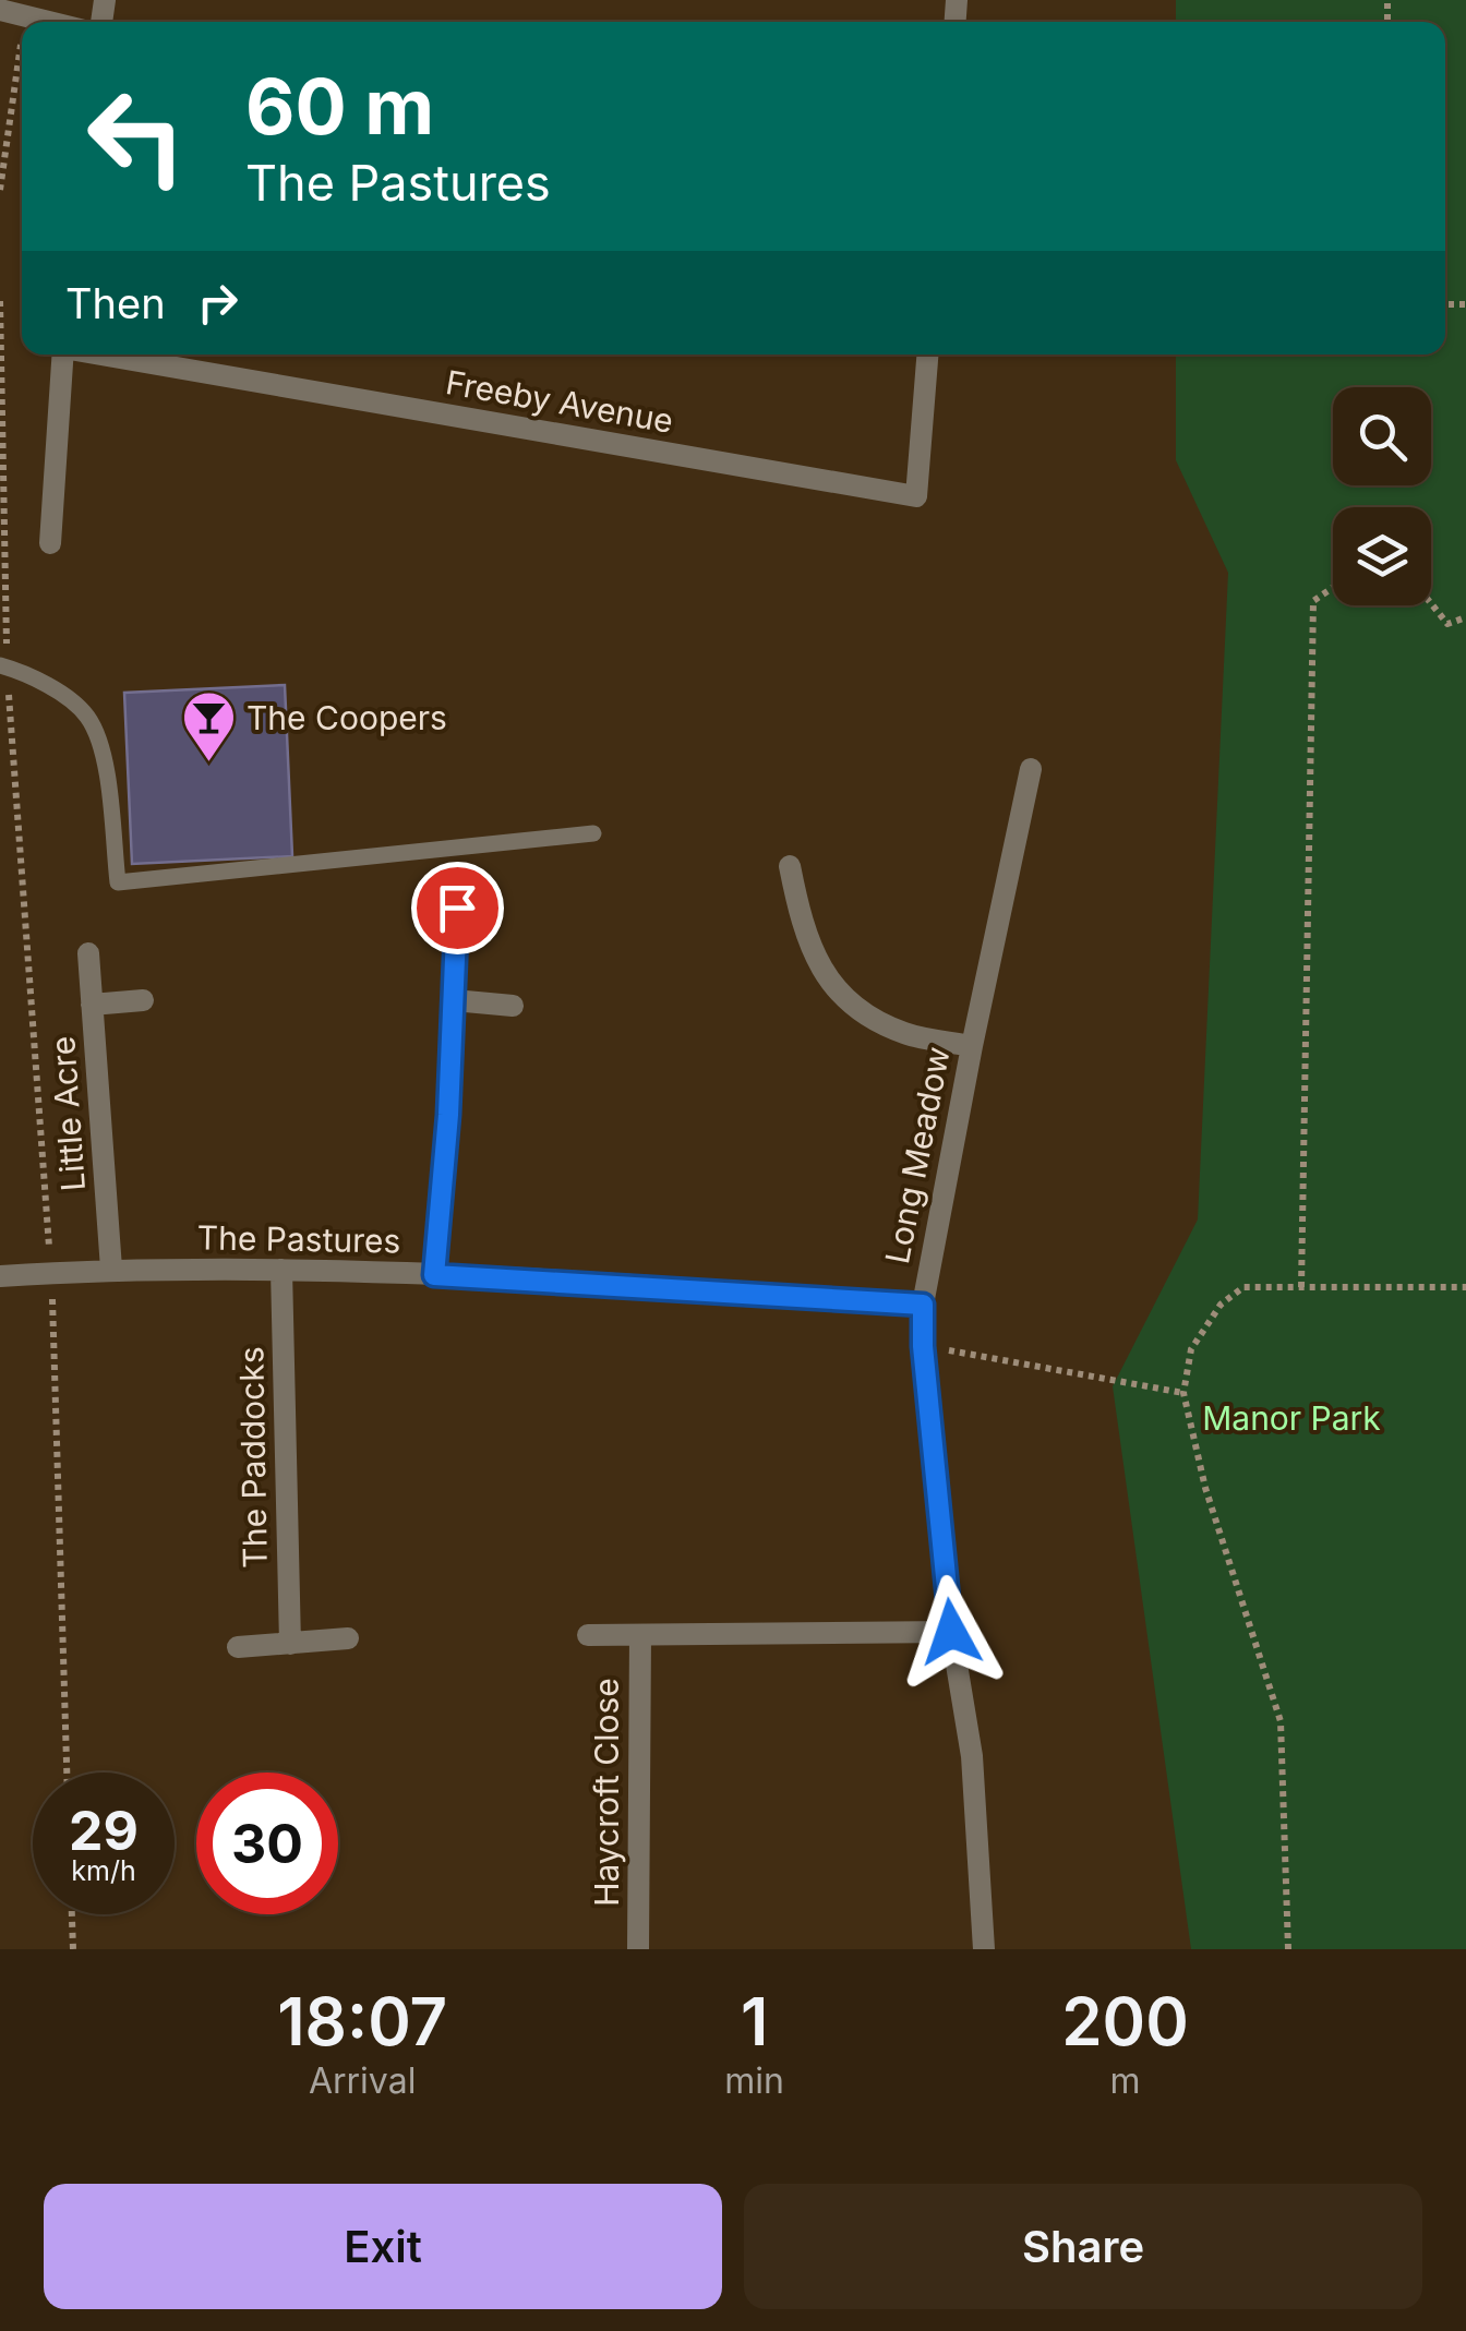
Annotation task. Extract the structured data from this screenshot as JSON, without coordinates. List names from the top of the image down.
{
  "streets": {
    "street": [
      "Freeby Avenue",
      "Little Acre",
      "Long Meadow",
      "The Pastures",
      "The Paddocks",
      "Haycroft Close"
    ]
  },
  "crossings": [
    ["Little Acre", "The Pastures"],
    ["Long Meadow", "The Pastures"],
    ["Long Meadow", "Haycroft Close"],
    ["The Pastures", "The Paddocks"]
  ],
  "parks": ["Manor Park"],
  "places": {
    "bar": ["The Coopers"]
  },
  "page": {
    "turn": ["60 m", "The Pastures"],
    "then": "Then",
    "speed": "29 km/h",
    "limit": "30",
    "eta": [
      "18:07",
      "Arrival",
      "1",
      "min",
      "200",
      "m"
    ],
    "buttons": ["Exit", "Share"]
  }
}
